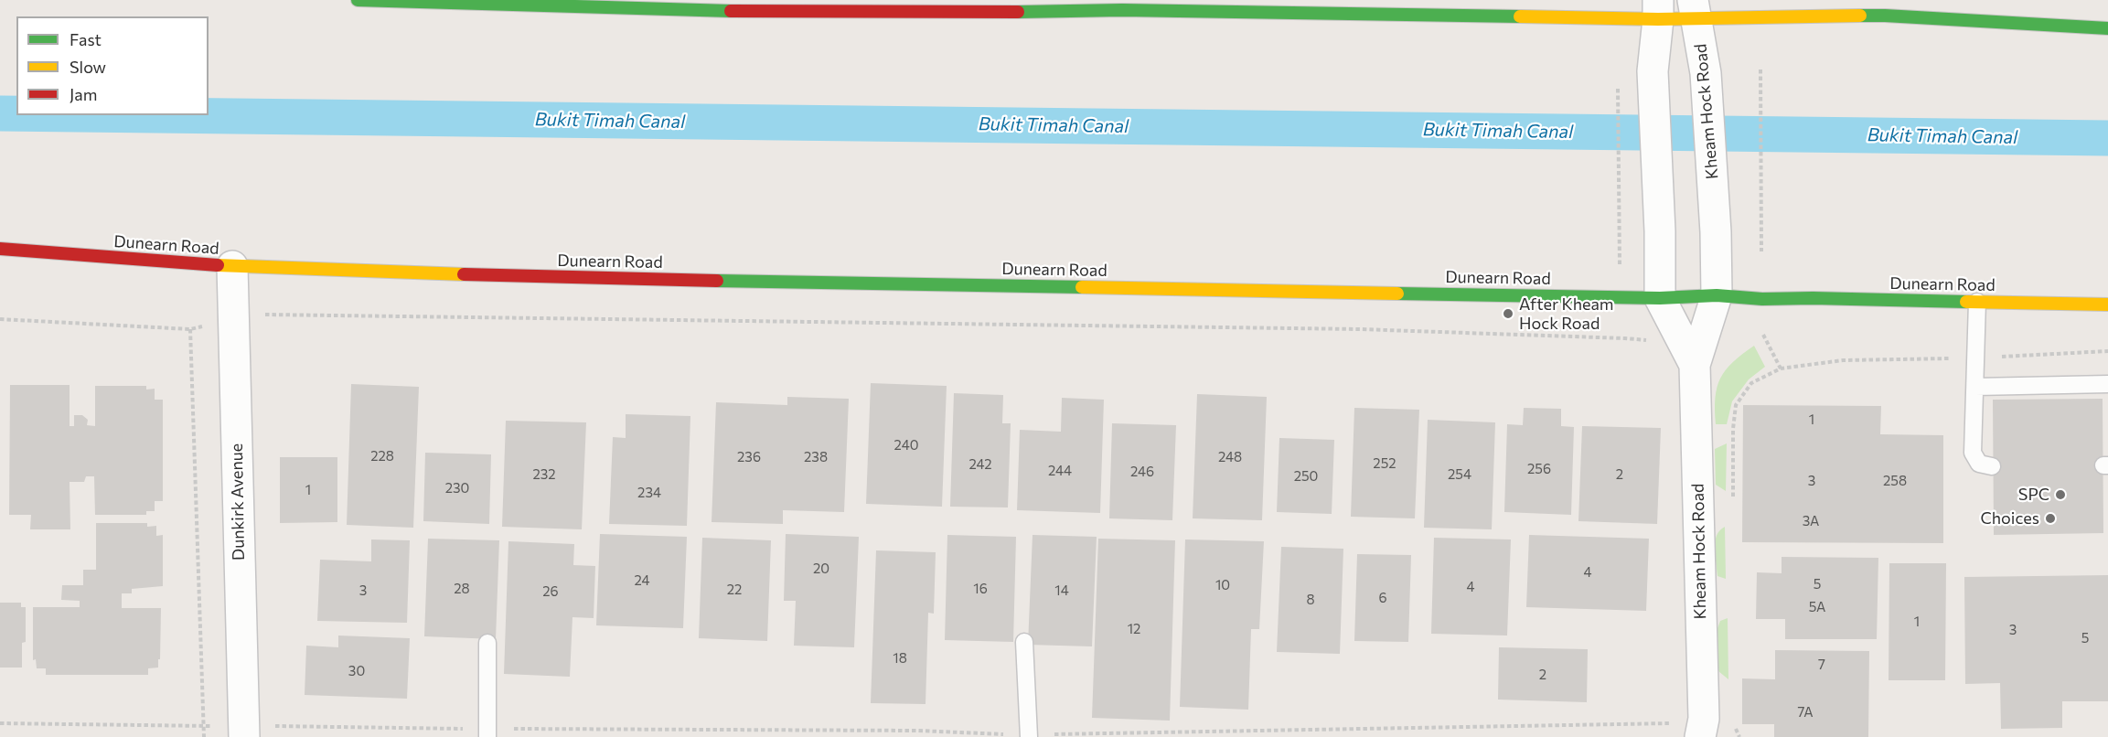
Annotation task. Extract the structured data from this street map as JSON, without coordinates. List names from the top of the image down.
{
  "streets": {
    "highway": ["Dunearn Road"],
    "street": ["Kheam Hock Road", "Dunkirk Avenue"]
  },
  "crossings": [
    ["Kheam Hock Road", "Dunearn Road"],
    ["Dunearn Road", "Dunkirk Avenue"]
  ],
  "water": ["Bukit Timah Canal"],
  "places": ["After Kheam Hock Road", "SPC", "Choices"],
  "house_numbers": [
    "1",
    "240",
    "228",
    "236",
    "238",
    "248",
    "252",
    "242",
    "256",
    "244",
    "246",
    "232",
    "254",
    "2",
    "250",
    "3",
    "258",
    "230",
    "1",
    "234",
    "3A",
    "20",
    "4",
    "24",
    "5",
    "10",
    "4",
    "28",
    "16",
    "22",
    "3",
    "14",
    "26",
    "6",
    "8",
    "5A",
    "1",
    "12",
    "3",
    "5",
    "18",
    "7",
    "30",
    "2",
    "7A"
  ],
  "legend": ["Fast", "Slow", "Jam"]
}
